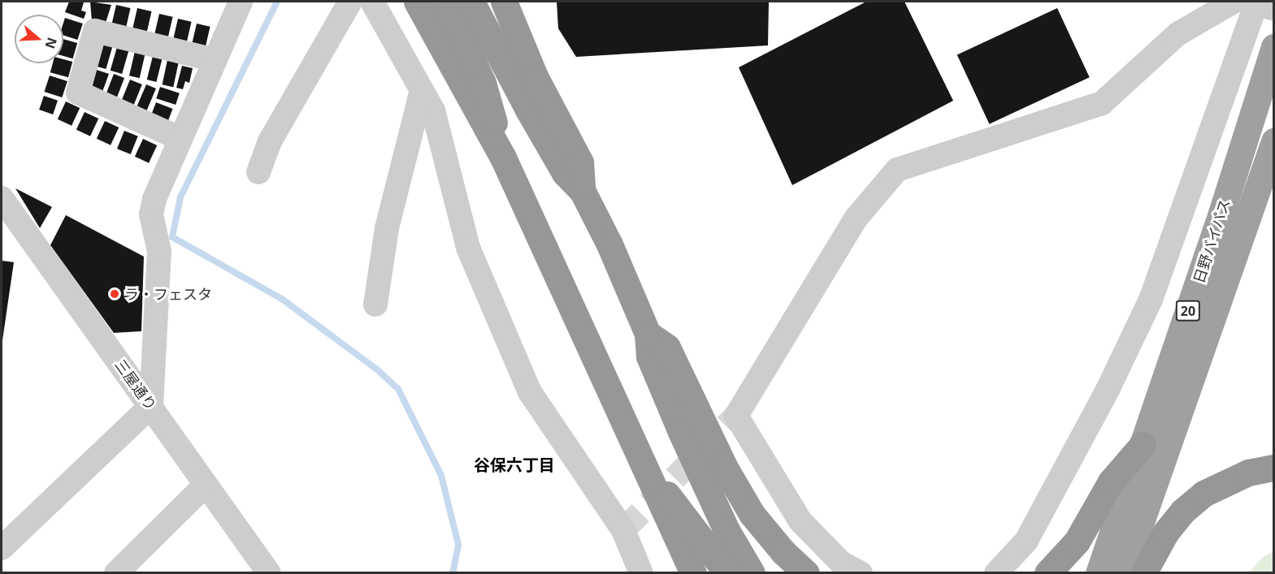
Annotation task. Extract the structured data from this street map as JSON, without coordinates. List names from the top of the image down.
{
  "streets": {
    "highway": ["日野バイパス", "20"],
    "street": ["三屋通り"]
  },
  "districts": ["谷保六丁目"],
  "places": ["ラ・フェスタ"],
  "north": "right"
}
